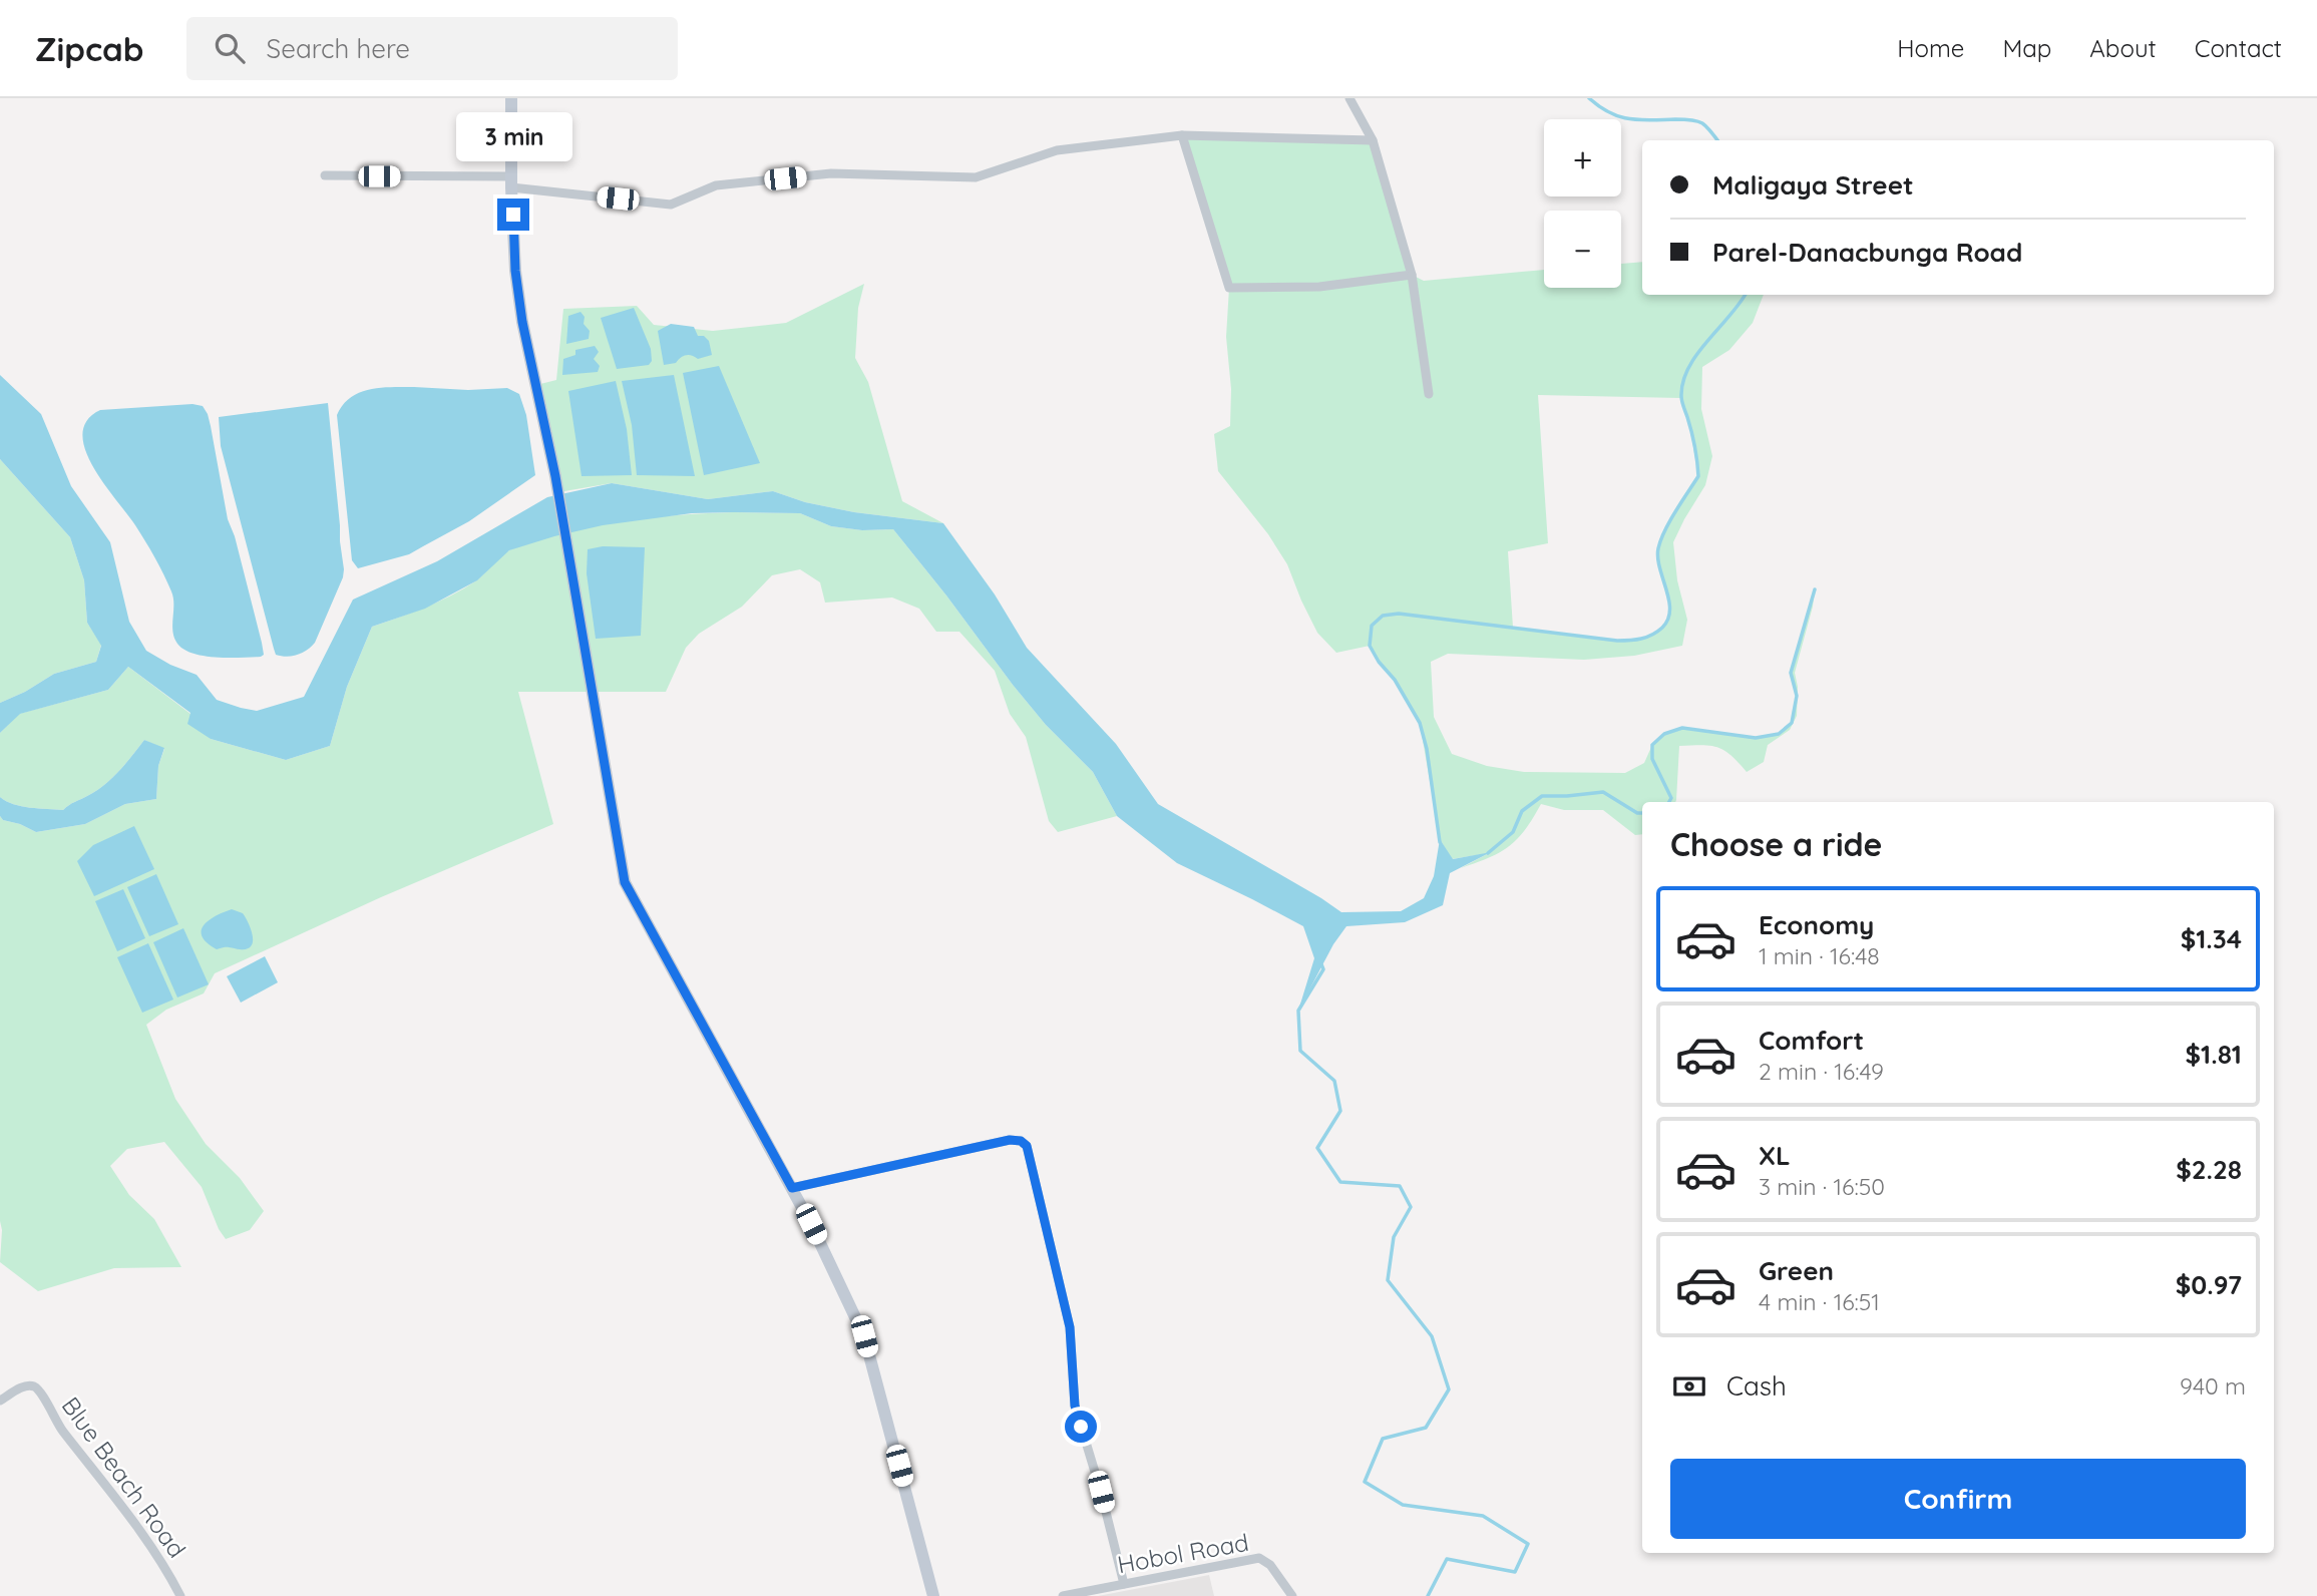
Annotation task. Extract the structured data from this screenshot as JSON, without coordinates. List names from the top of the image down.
{
  "streets": {
    "street": ["Blue Beach Road", "Hobol Road"]
  },
  "page": {
    "header": "Zipcab",
    "search": "Search here",
    "nav": [
      "Home",
      "Map",
      "About",
      "Contact"
    ],
    "bubble": "3 min",
    "map_buttons": ["+", "−"],
    "banner": ["Maligaya Street", "Parel-Danacbunga Road"],
    "heading": "Choose a ride",
    "list": [
      {
        "name": "Economy",
        "note": "1 min · 16:48",
        "value": "$1.34"
      },
      {
        "name": "Comfort",
        "note": "2 min · 16:49",
        "value": "$1.81"
      },
      {
        "name": "XL",
        "note": "3 min · 16:50",
        "value": "$2.28"
      },
      {
        "name": "Green",
        "note": "4 min · 16:51",
        "value": "$0.97"
      }
    ],
    "pay": ["Cash", "940 m"],
    "buttons": "Confirm"
  }
}
